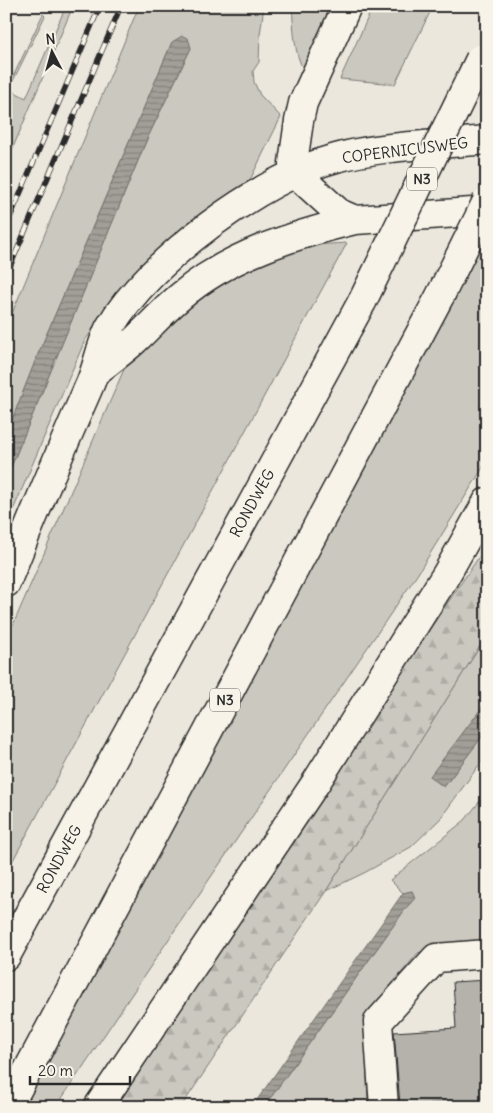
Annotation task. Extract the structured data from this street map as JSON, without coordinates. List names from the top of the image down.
{
  "streets": {
    "main road": ["COPERNICUSWEG", "N3", "RONDWEG"]
  },
  "scale_bar": "20 m",
  "north": "top"
}
